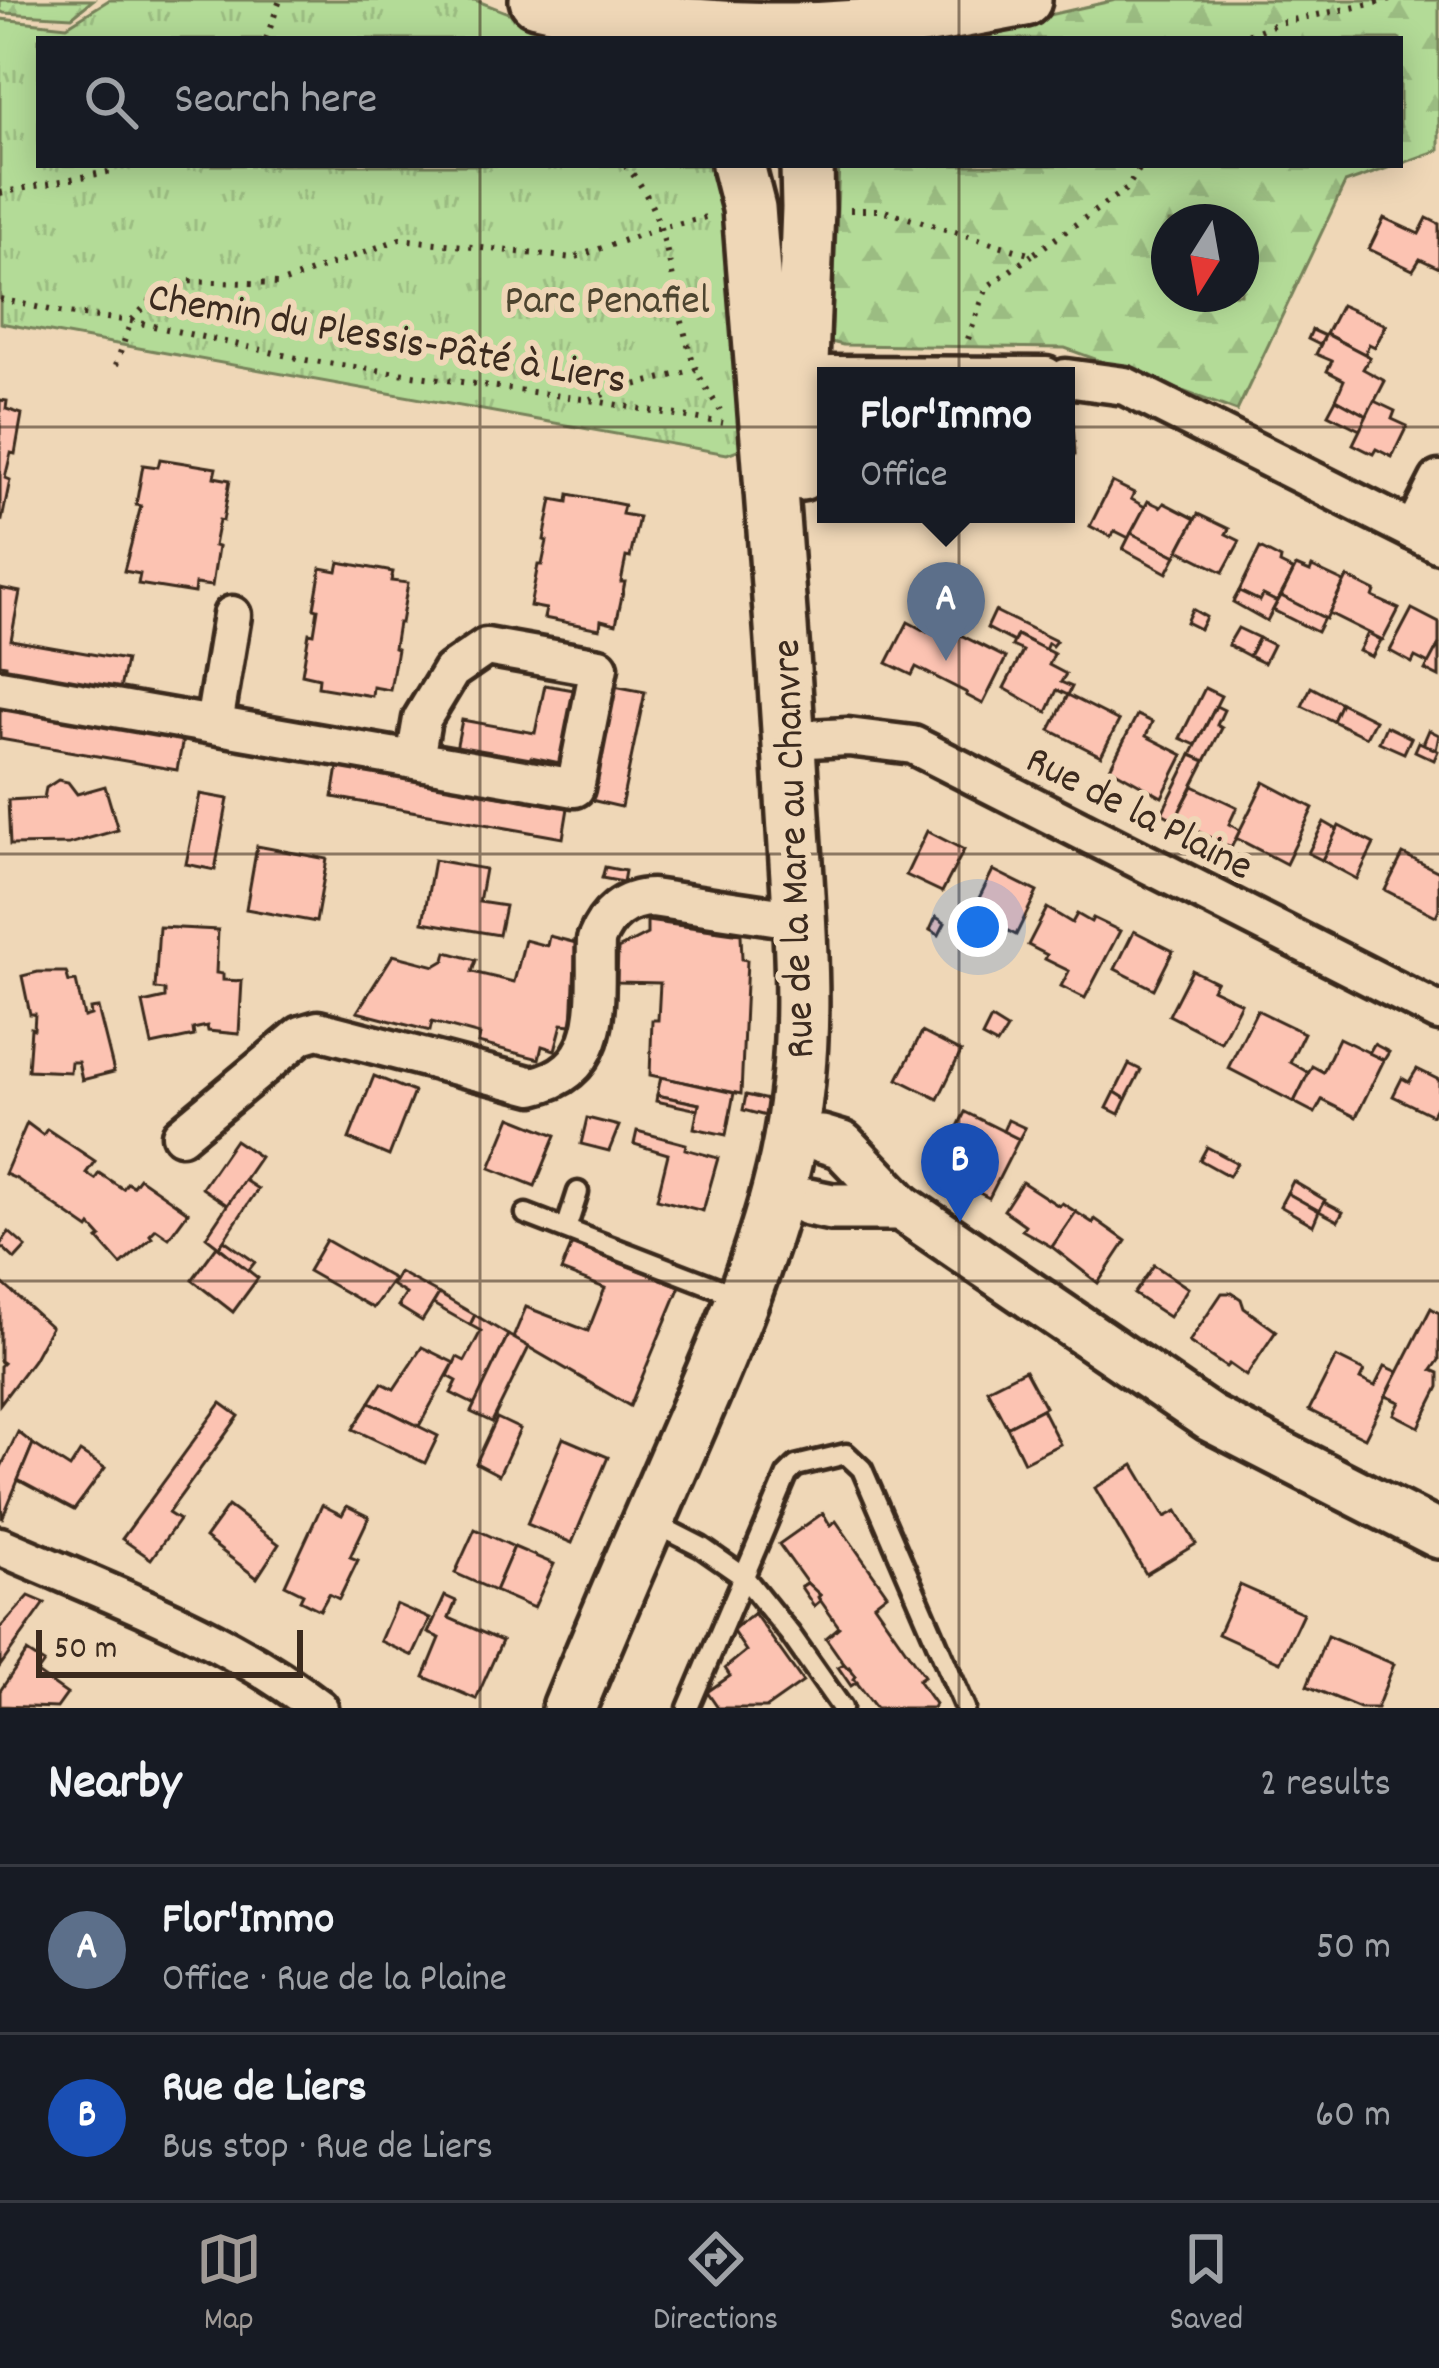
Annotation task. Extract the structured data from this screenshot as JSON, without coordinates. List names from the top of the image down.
{
  "streets": {
    "main road": ["Rue de la Mare au Chanvre"],
    "street": ["Rue de la Plaine"],
    "path": ["Chemin du Plessis-Pâté à Liers"]
  },
  "crossings": [
    ["Rue de la Plaine", "Rue de la Mare au Chanvre"]
  ],
  "parks": ["Parc Penafiel"],
  "scale_bar": "50 m",
  "north": "bottom",
  "page": {
    "search": "Search here",
    "popup": ["Flor'Immo", "Office"],
    "pins": ["A", "B"],
    "scale": "50 m",
    "heading": ["Nearby", "2 results"],
    "list": [
      {
        "mark": "A",
        "name": "Flor'Immo",
        "note": "Office · Rue de la Plaine",
        "value": "50 m"
      },
      {
        "mark": "B",
        "name": "Rue de Liers",
        "note": "Bus stop · Rue de Liers",
        "value": "60 m"
      }
    ],
    "nav": ["Map", "Directions", "Saved"]
  }
}
